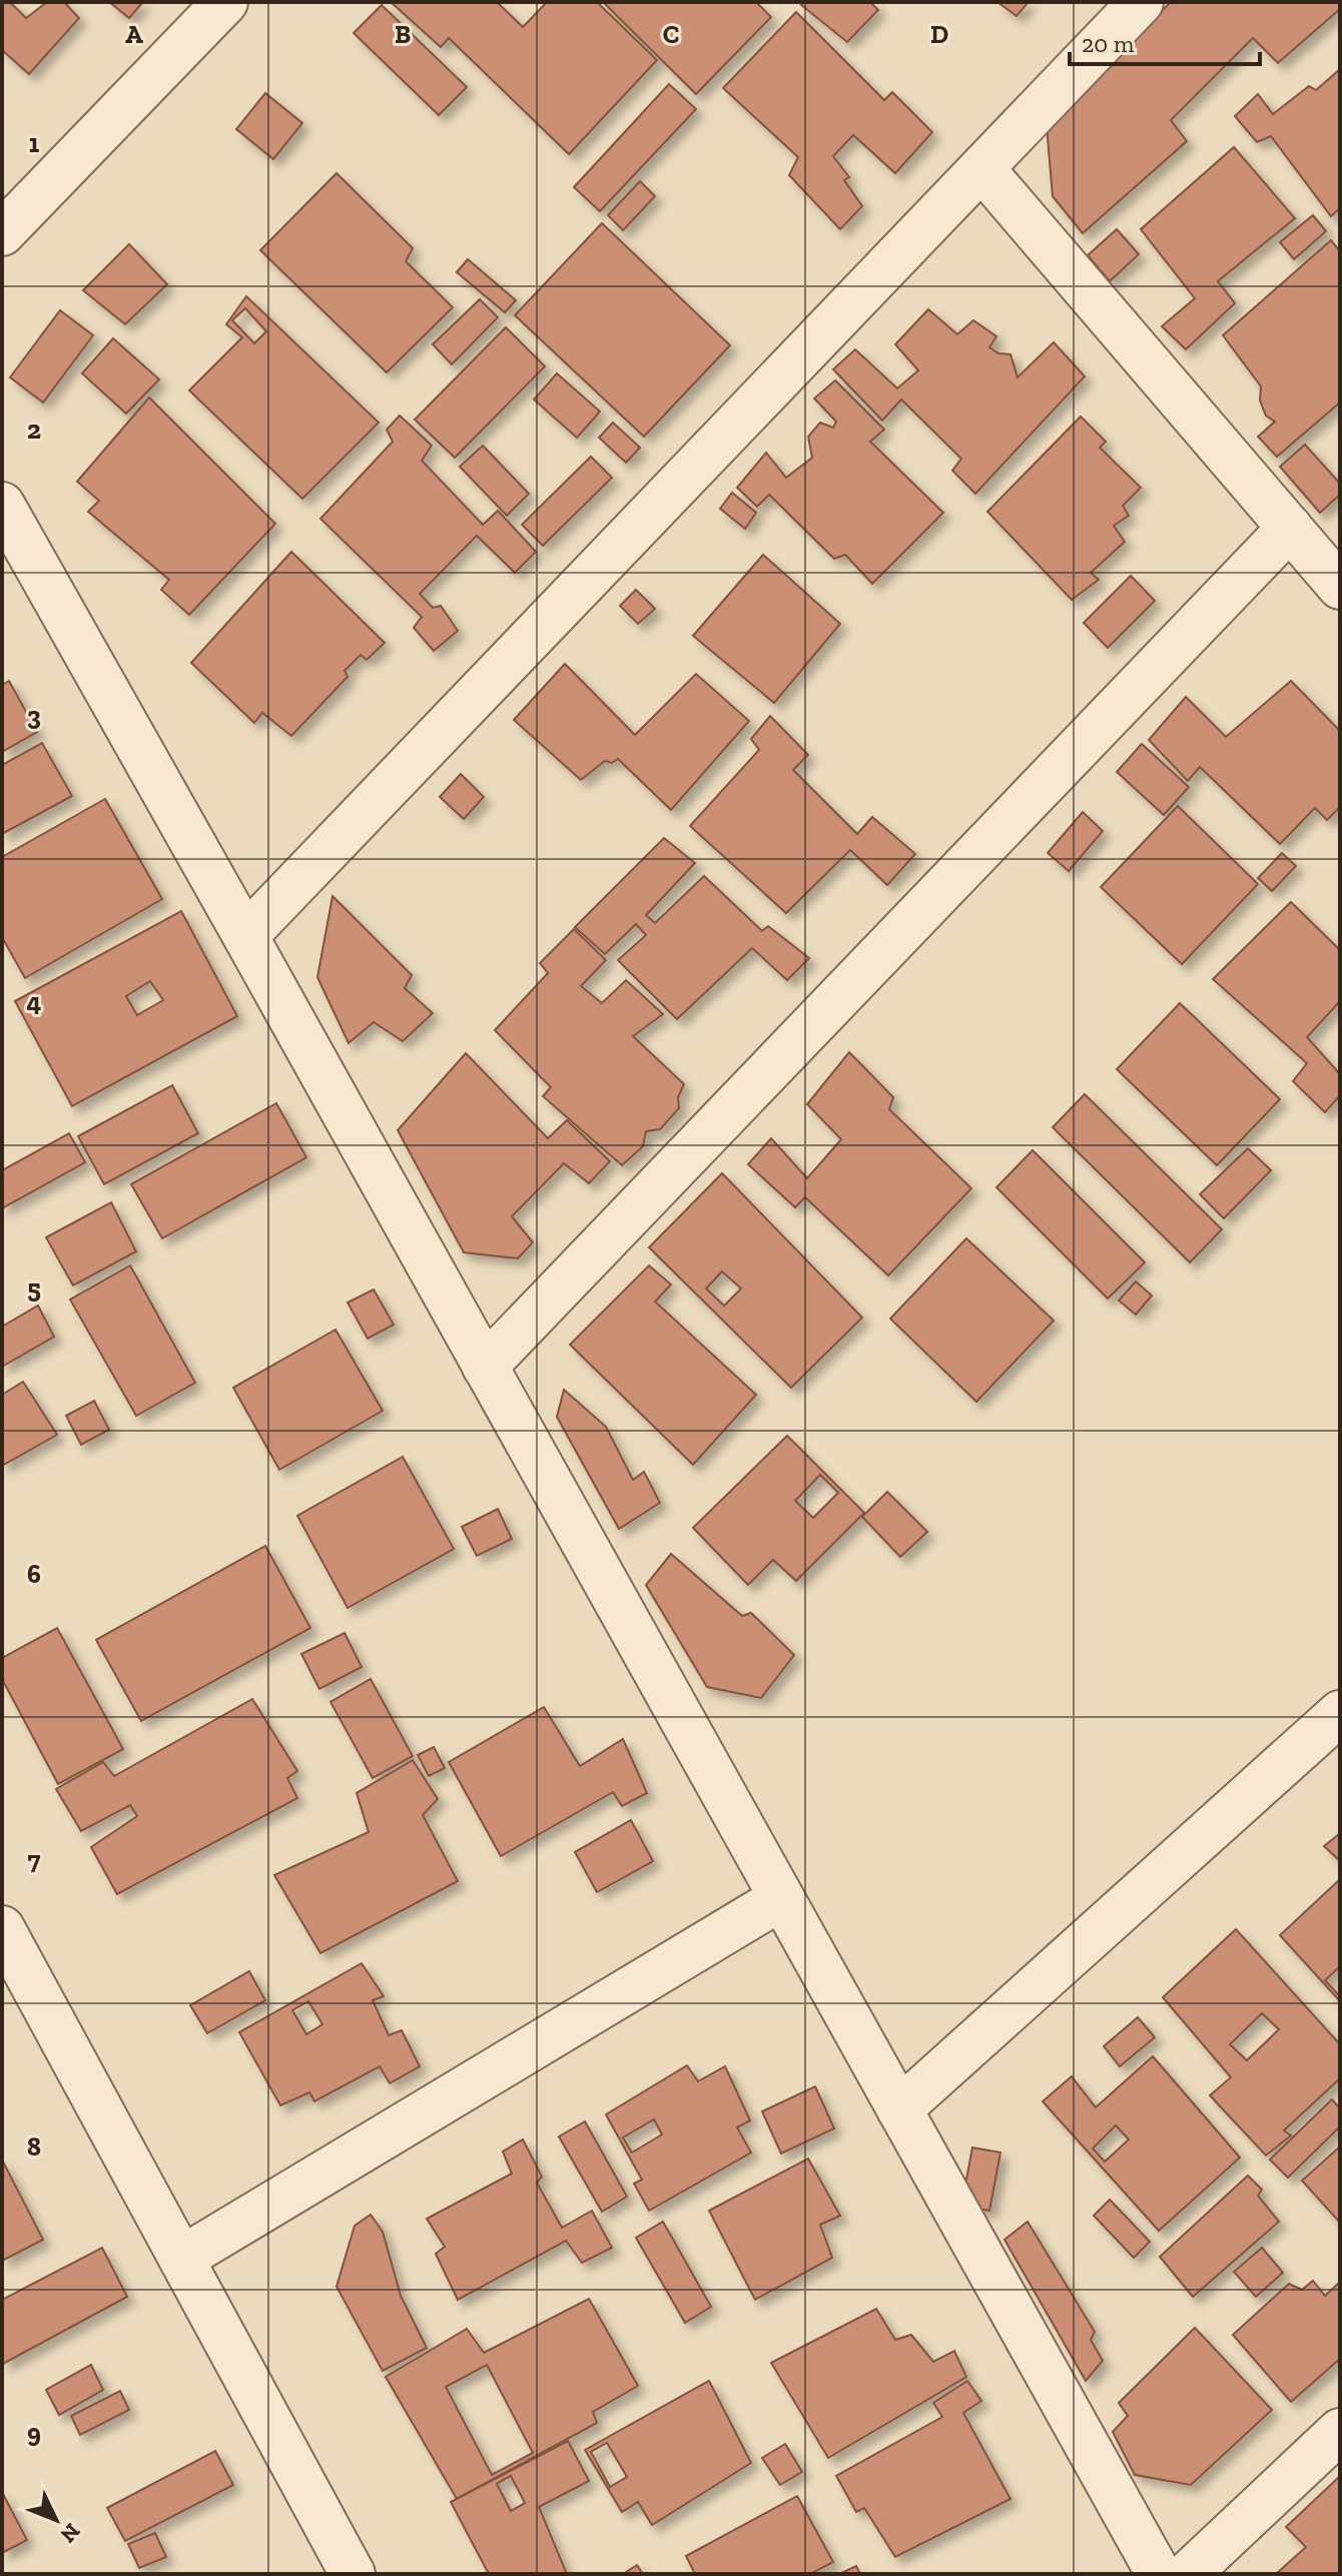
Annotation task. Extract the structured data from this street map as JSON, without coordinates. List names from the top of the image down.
{
  "scale_bar": "20 m",
  "north": "bottom right",
  "grid": {
    "columns": [
      "A",
      "B",
      "C",
      "D"
    ],
    "rows": [
      "1",
      "2",
      "3",
      "4",
      "5",
      "6",
      "7",
      "8",
      "9"
    ]
  }
}
